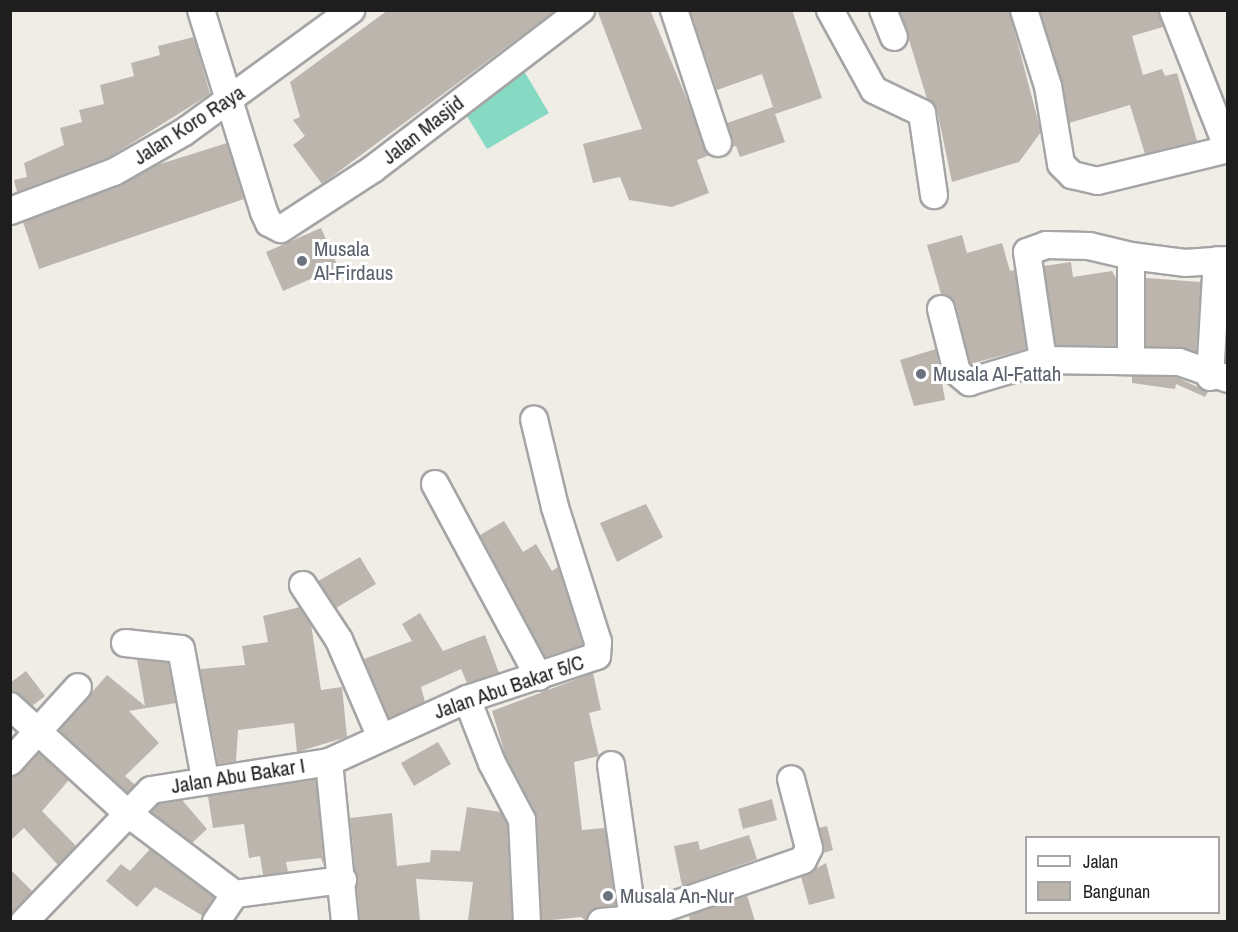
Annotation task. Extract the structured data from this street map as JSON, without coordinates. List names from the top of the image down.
{
  "streets": {
    "street": [
      "Jalan Koro Raya",
      "Jalan Masjid",
      "Jalan Abu Bakar 5/C",
      "Jalan Abu Bakar I"
    ]
  },
  "crossings": [
    ["Jalan Koro Raya", "Jalan Masjid"],
    ["Jalan Abu Bakar 5/C", "Jalan Abu Bakar I"]
  ],
  "places": ["Musala Al-Firdaus", "Musala Al-Fattah", "Musala An-Nur"],
  "legend": ["Jalan", "Bangunan"]
}
